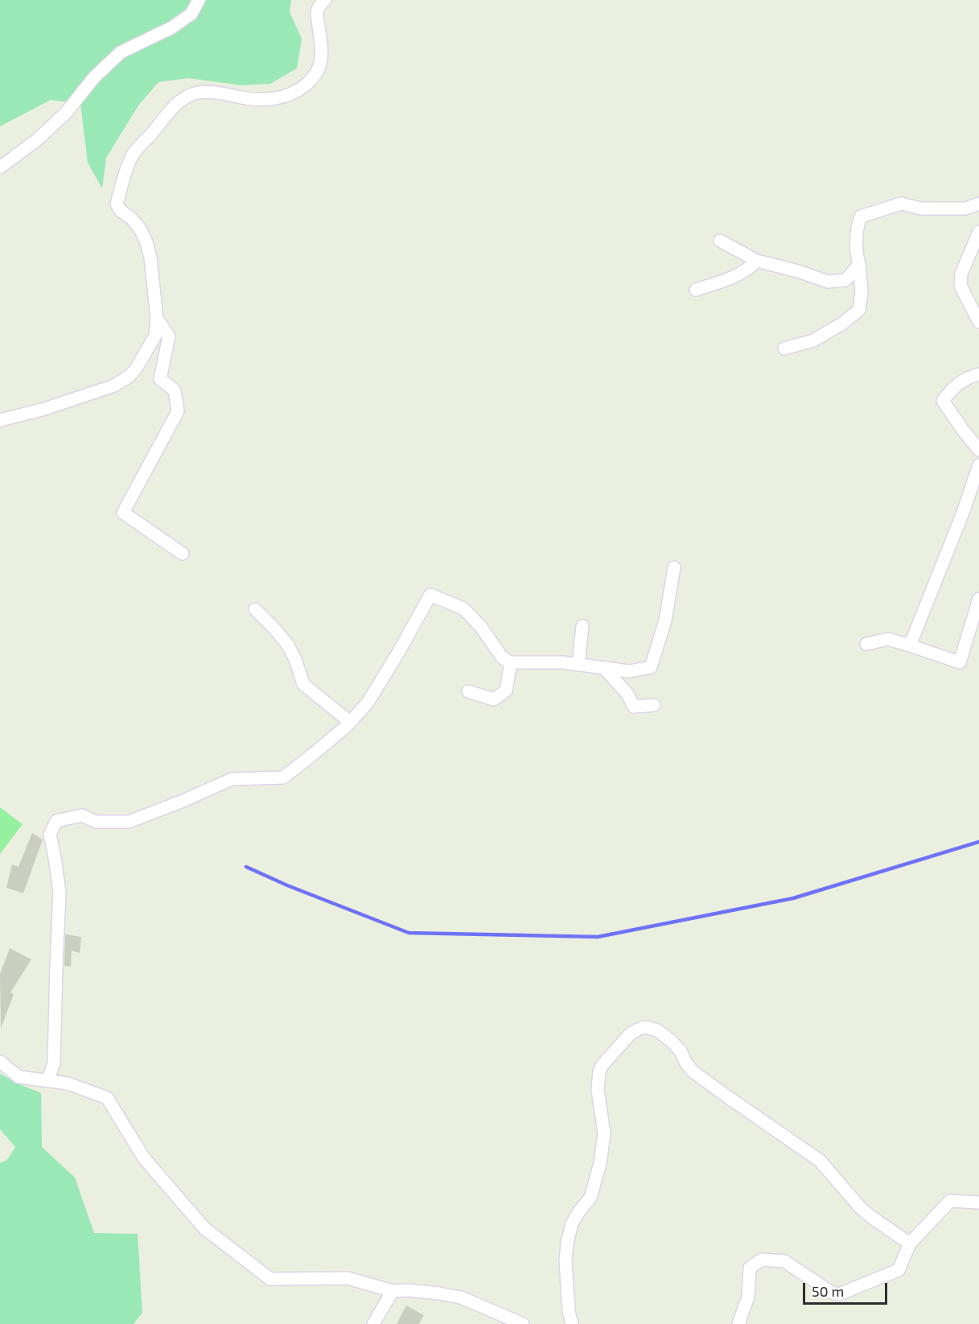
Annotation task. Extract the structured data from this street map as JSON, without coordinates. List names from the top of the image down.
{
  "scale_bar": "50 m"
}
